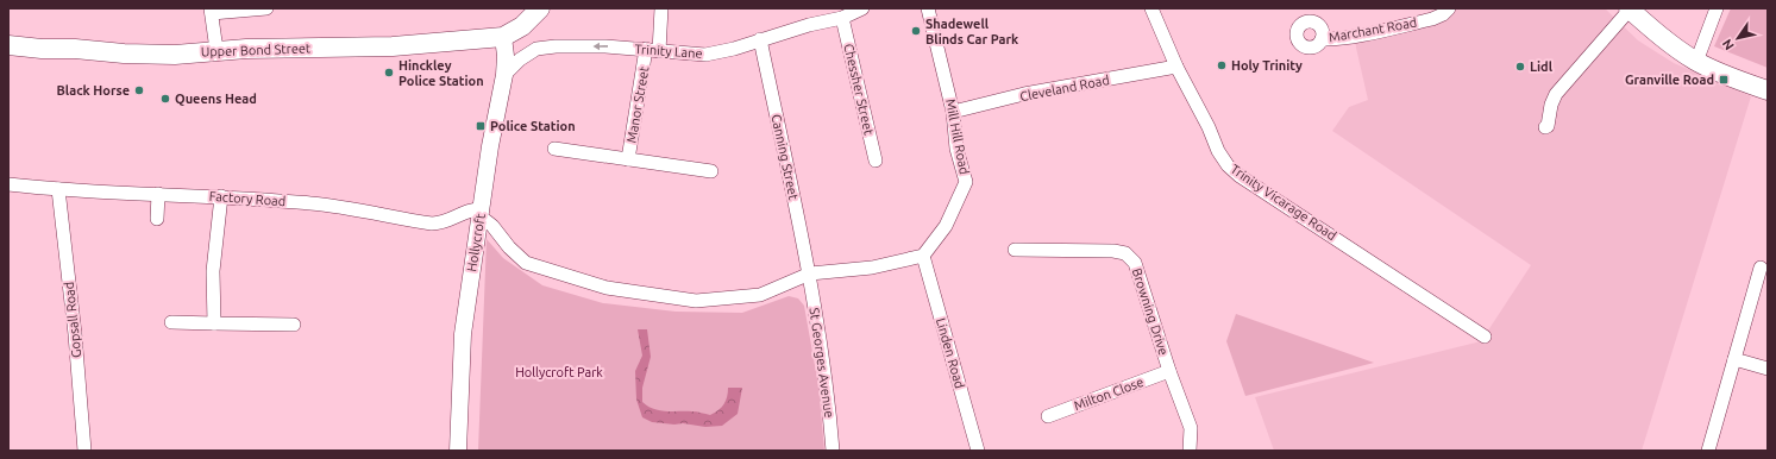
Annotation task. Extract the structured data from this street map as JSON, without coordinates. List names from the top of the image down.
{
  "streets": {
    "main road": ["Upper Bond Street"],
    "street": [
      "Marchant Road",
      "Trinity Lane",
      "Cleveland Road",
      "Chessher Street",
      "Manor Street",
      "Mill Hill Road",
      "Canning Street",
      "Factory Road",
      "Trinity Vicarage Road",
      "Hollycroft",
      "Browning Drive",
      "Gopsall Road",
      "Linden Road",
      "St Georges Avenue",
      "Milton Close"
    ]
  },
  "crossings": [
    ["Upper Bond Street", "Hollycroft"],
    ["Trinity Lane", "Chessher Street"],
    ["Trinity Lane", "Manor Street"],
    ["Trinity Lane", "Canning Street"],
    ["Trinity Lane", "Hollycroft"],
    ["Cleveland Road", "Mill Hill Road"],
    ["Cleveland Road", "Trinity Vicarage Road"],
    ["Mill Hill Road", "Linden Road"],
    ["Canning Street", "St Georges Avenue"],
    ["Factory Road", "Hollycroft"],
    ["Factory Road", "Gopsall Road"],
    ["Browning Drive", "Milton Close"]
  ],
  "one_way": ["Trinity Lane"],
  "parks": ["Hollycroft Park"],
  "places": {
    "other": [
      "Shadewell Blinds Car Park",
      "Holy Trinity",
      "Lidl",
      "Hinckley Police Station",
      "Black Horse",
      "Queens Head"
    ],
    "transit": ["Granville Road", "Police Station"]
  },
  "north": "bottom left"
}
